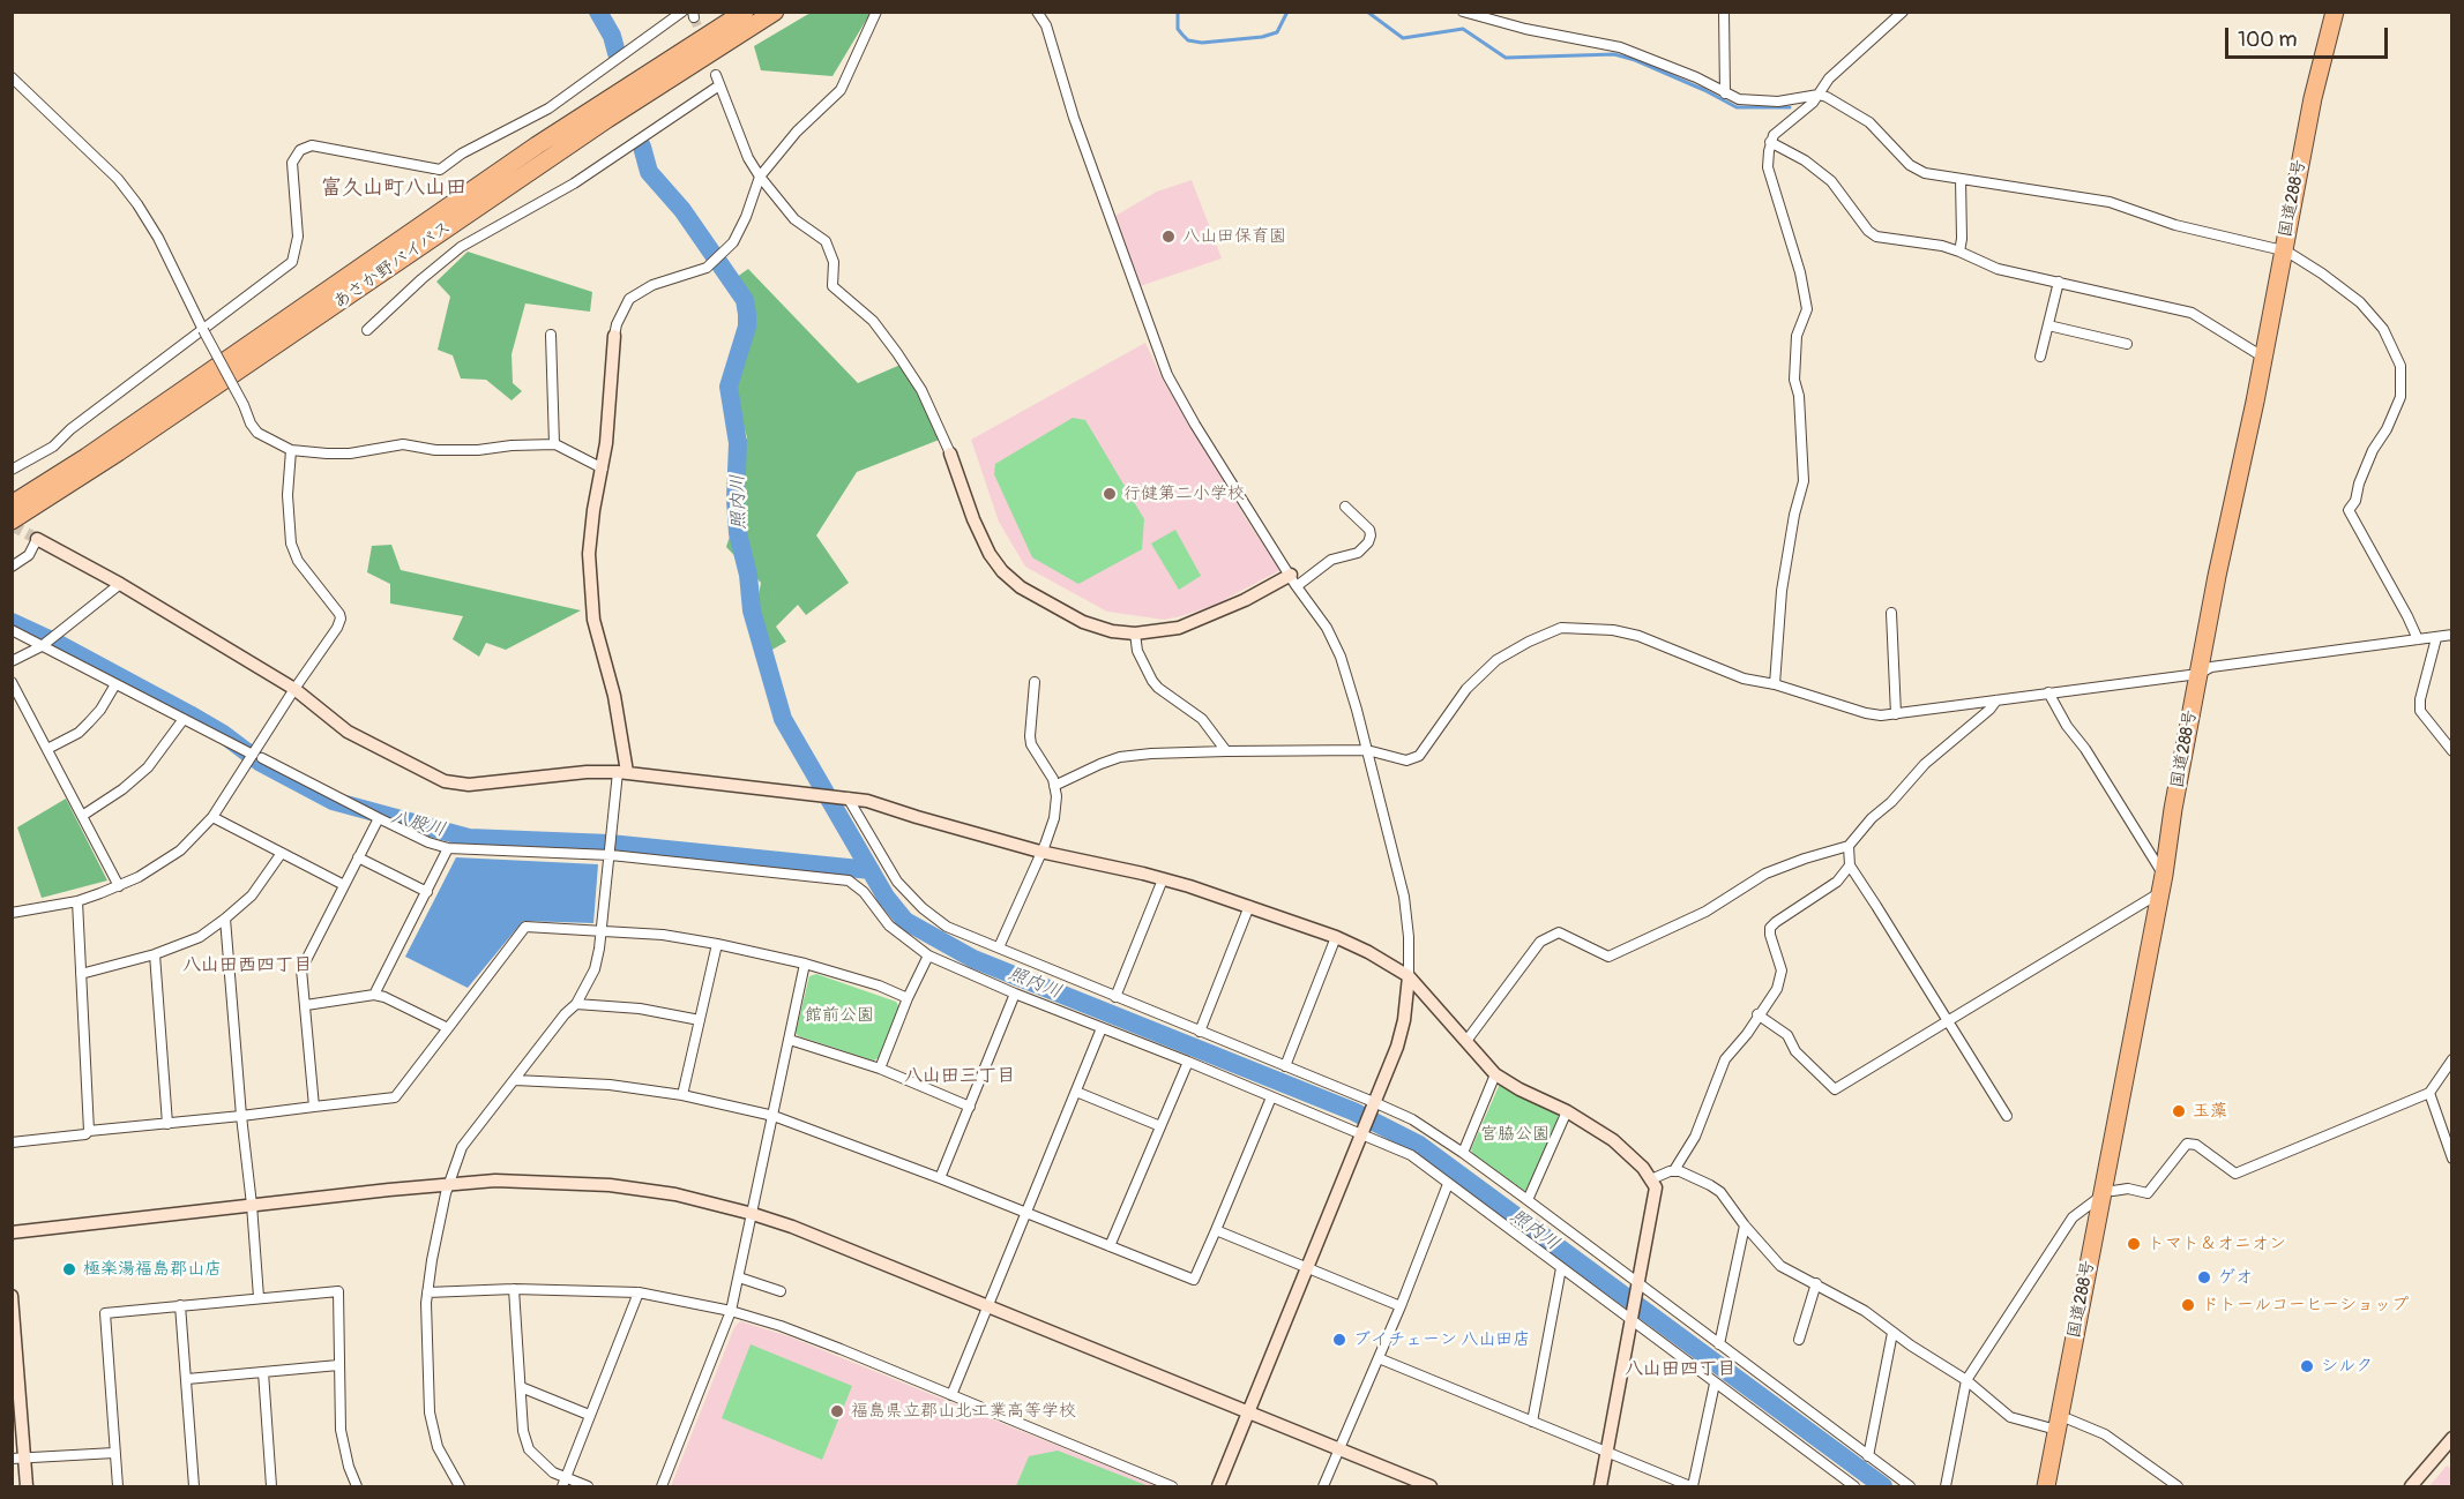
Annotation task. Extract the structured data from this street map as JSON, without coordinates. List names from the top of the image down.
{
  "streets": {
    "highway": ["国道288号", "あさか野バイパス"]
  },
  "districts": [
    "富久山町八山田",
    "八山田西四丁目",
    "八山田三丁目",
    "八山田四丁目"
  ],
  "water": ["照内川", "八股川"],
  "parks": ["館前公園", "宮脇公園"],
  "places": [
    "八山田保育園",
    "行健第二小学校",
    "玉藻",
    "トマト＆オニオン",
    "極楽湯福島郡山店",
    "ゲオ",
    "ドトールコーヒーショップ",
    "ブイチェーン 八山田店",
    "シルク",
    "福島県立郡山北工業高等学校"
  ],
  "scale_bar": "100 m"
}
